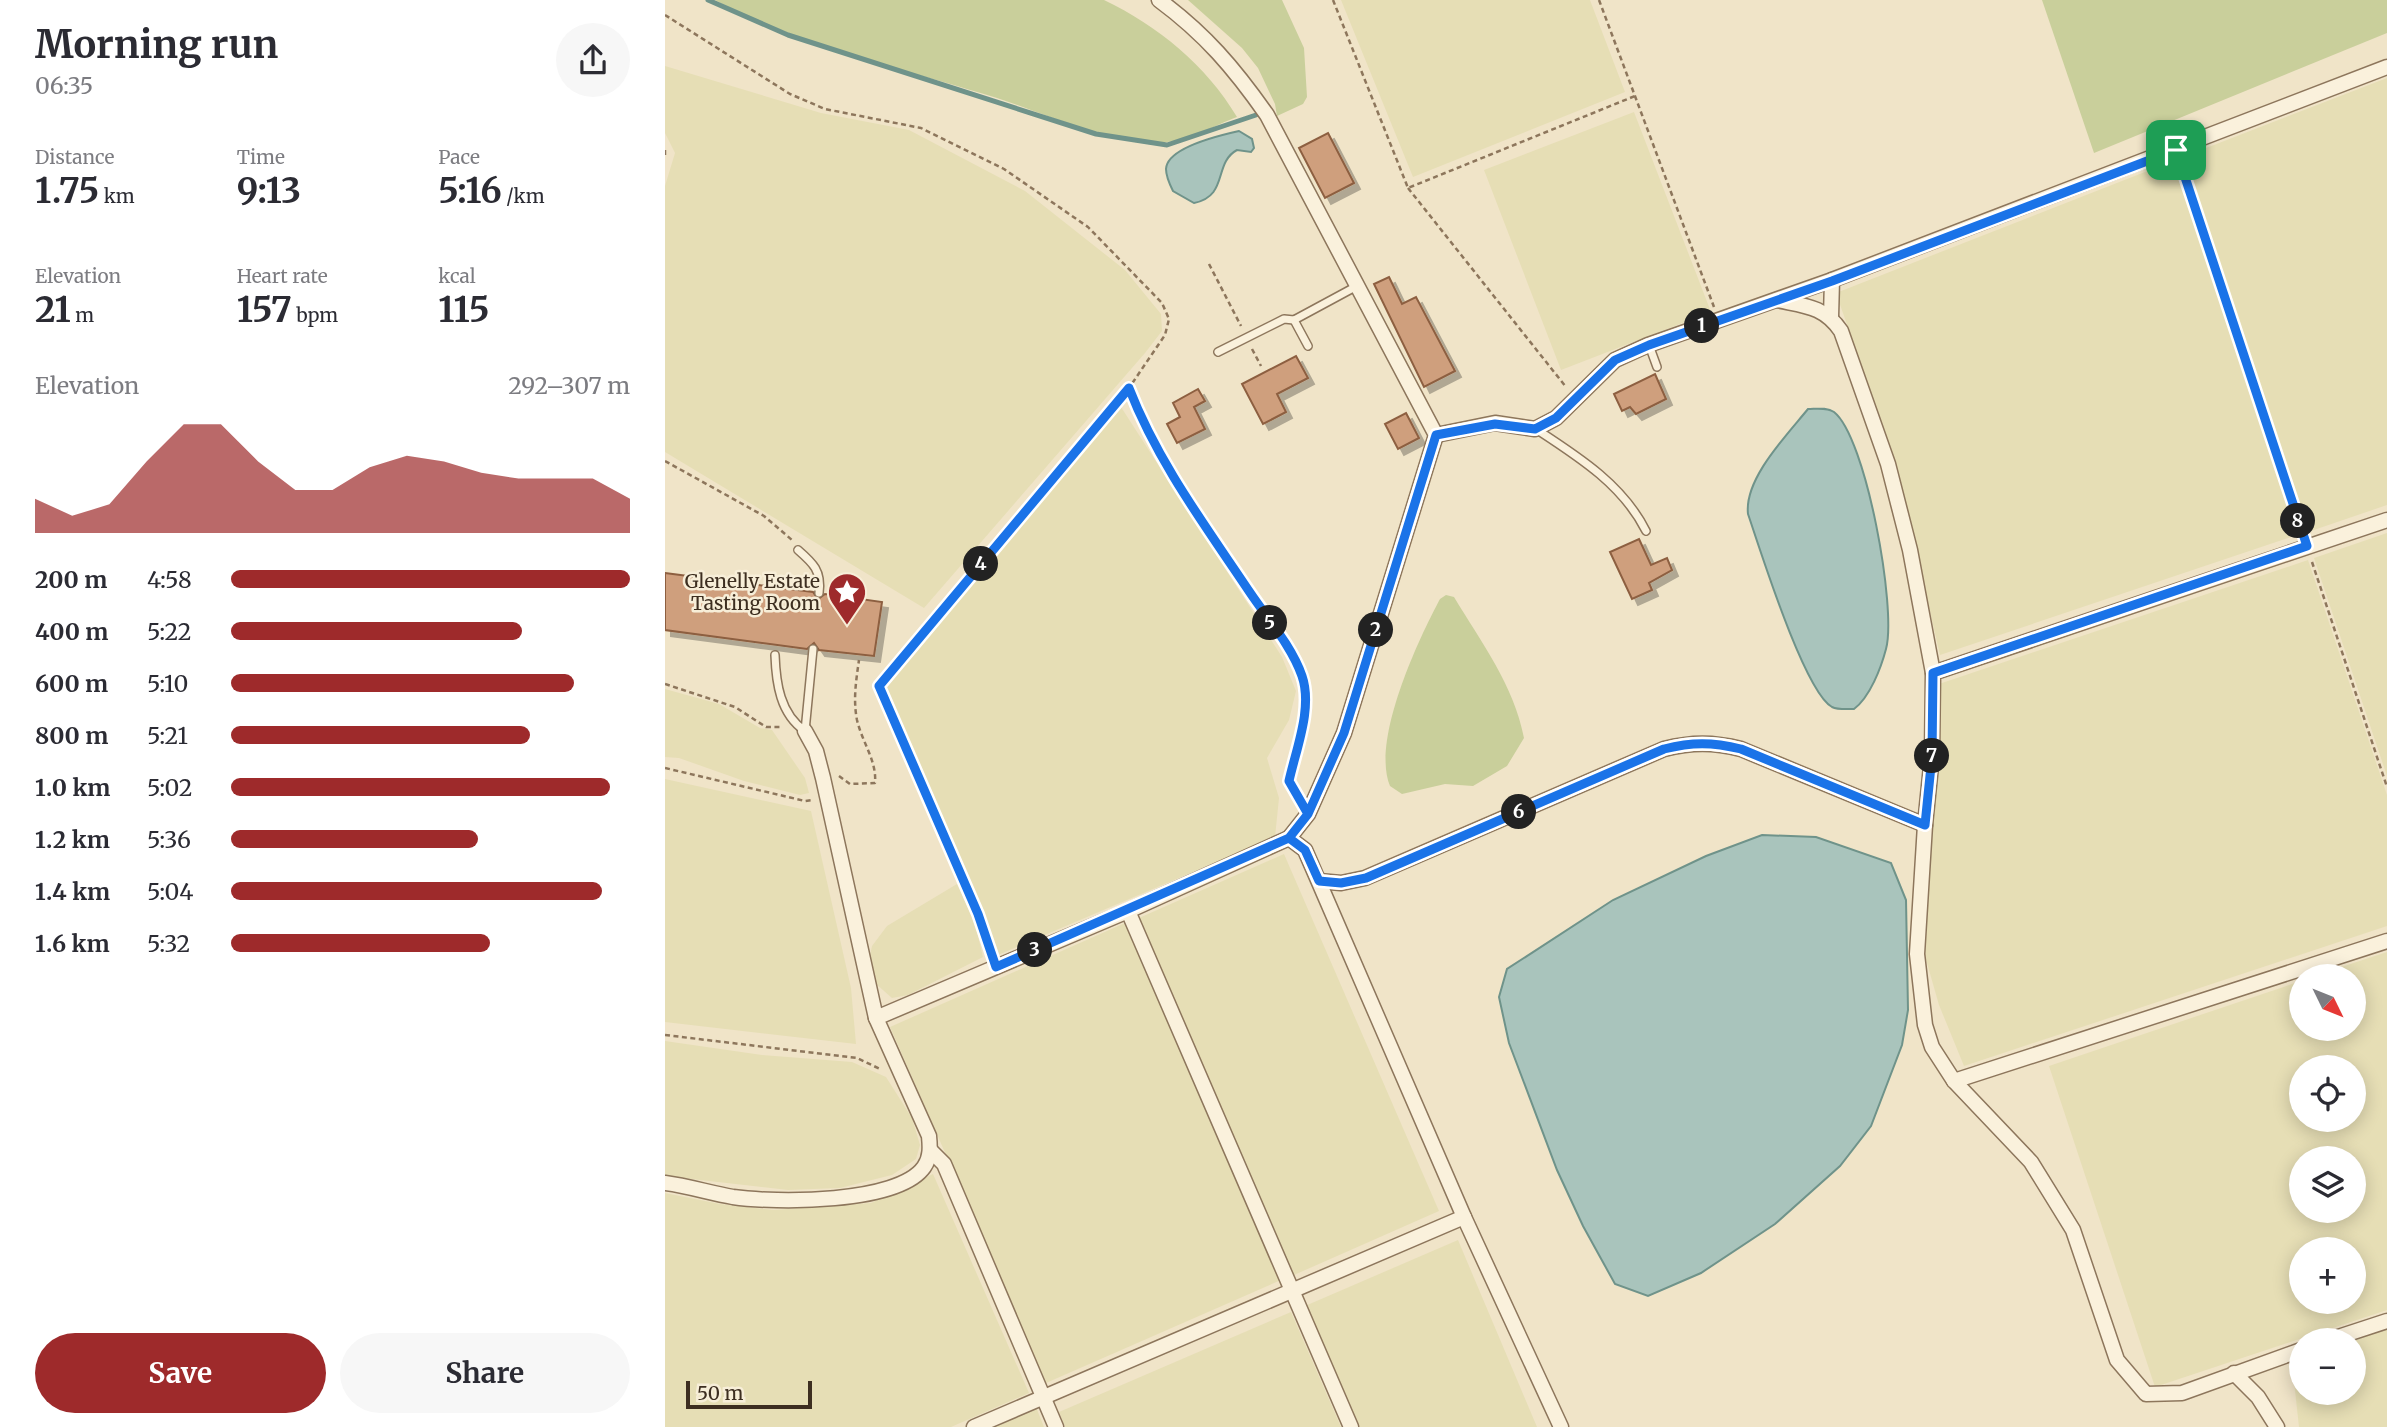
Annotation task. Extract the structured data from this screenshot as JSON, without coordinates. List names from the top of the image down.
{
  "places": {
    "place": ["Glenelly Estate Tasting Room"]
  },
  "scale_bar": "50 m",
  "north": "bottom right",
  "page": {
    "heading": ["Morning run", "06:35"],
    "stats": [
      ["Distance", "1.75 km"],
      ["Time", "9:13"],
      ["Pace", "5:16 /km"],
      ["Elevation", "21 m"],
      ["Heart rate", "157 bpm"],
      ["kcal", "115"]
    ],
    "pins": [
      "1",
      "8",
      "4",
      "5",
      "2",
      "7",
      "6",
      "3"
    ],
    "chart": ["Elevation", "292–307 m"],
    "list": [
      {
        "name": "200 m",
        "note": "4:58"
      },
      {
        "name": "400 m",
        "note": "5:22"
      },
      {
        "name": "600 m",
        "note": "5:10"
      },
      {
        "name": "800 m",
        "note": "5:21"
      },
      {
        "name": "1.0 km",
        "note": "5:02"
      },
      {
        "name": "1.2 km",
        "note": "5:36"
      },
      {
        "name": "1.4 km",
        "note": "5:04"
      },
      {
        "name": "1.6 km",
        "note": "5:32"
      }
    ],
    "map_buttons": ["+", "−"],
    "buttons": ["Save", "Share"],
    "scale": "50 m"
  }
}
